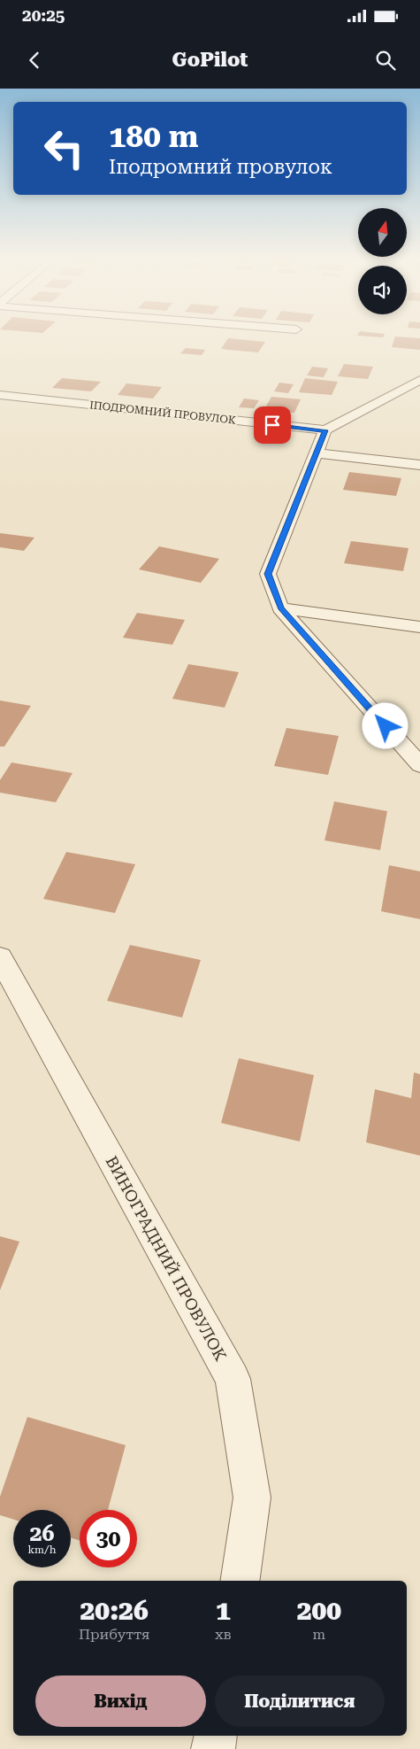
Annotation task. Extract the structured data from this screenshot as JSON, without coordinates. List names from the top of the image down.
{
  "streets": {
    "street": ["ІПОДРОМНИЙ ПРОВУЛОК", "ВИНОГРАДНИЙ ПРОВУЛОК"]
  },
  "north": "top",
  "page": {
    "status": "20:25",
    "header": "GoPilot",
    "turn": ["180 m", "Іподромний провулок"],
    "speed": "26 km/h",
    "limit": "30",
    "eta": [
      "20:26",
      "Прибуття",
      "1",
      "хв",
      "200",
      "m"
    ],
    "buttons": ["Вихід", "Поділитися"]
  }
}
